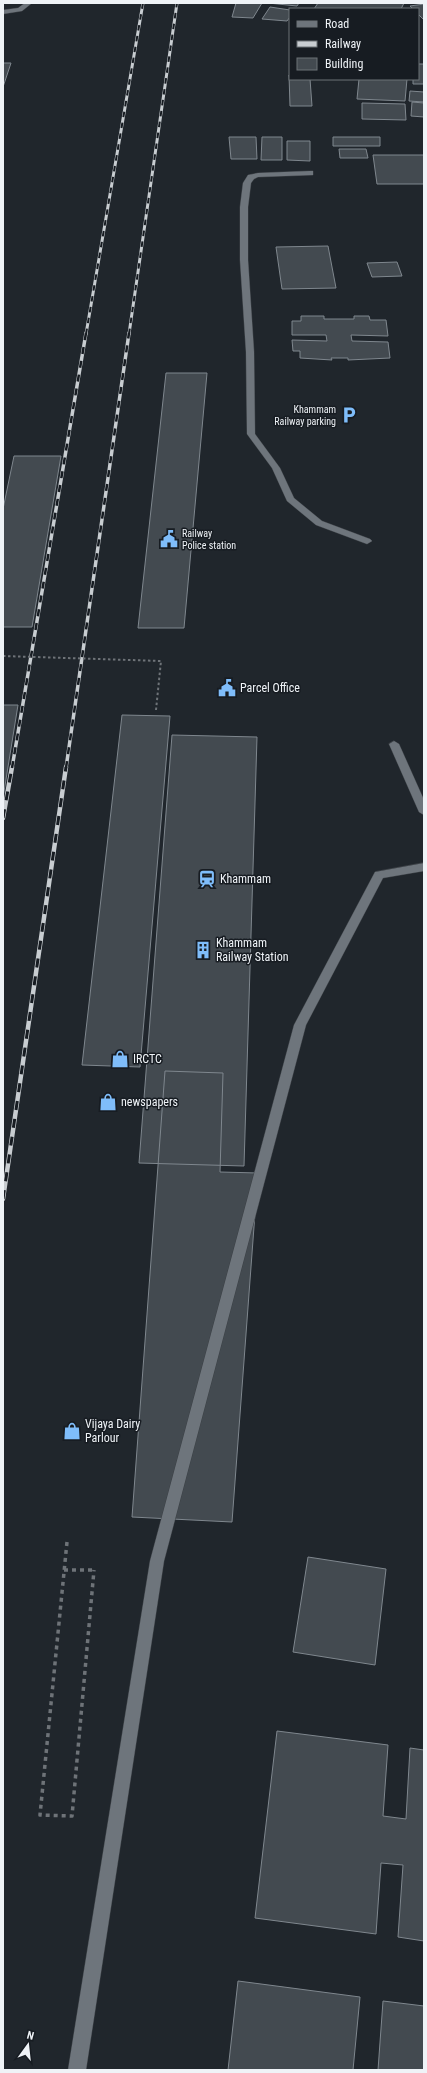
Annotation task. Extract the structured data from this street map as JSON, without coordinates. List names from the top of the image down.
{
  "places": {
    "parking": ["Khammam Railway parking"],
    "public building": ["Railway Police station", "Parcel Office"],
    "station": ["Khammam"],
    "building": ["Khammam Railway Station"],
    "shop": ["IRCTC", "newspapers", "Vijaya Dairy Parlour"]
  },
  "legend": ["Road", "Railway", "Building"],
  "north": "top"
}
